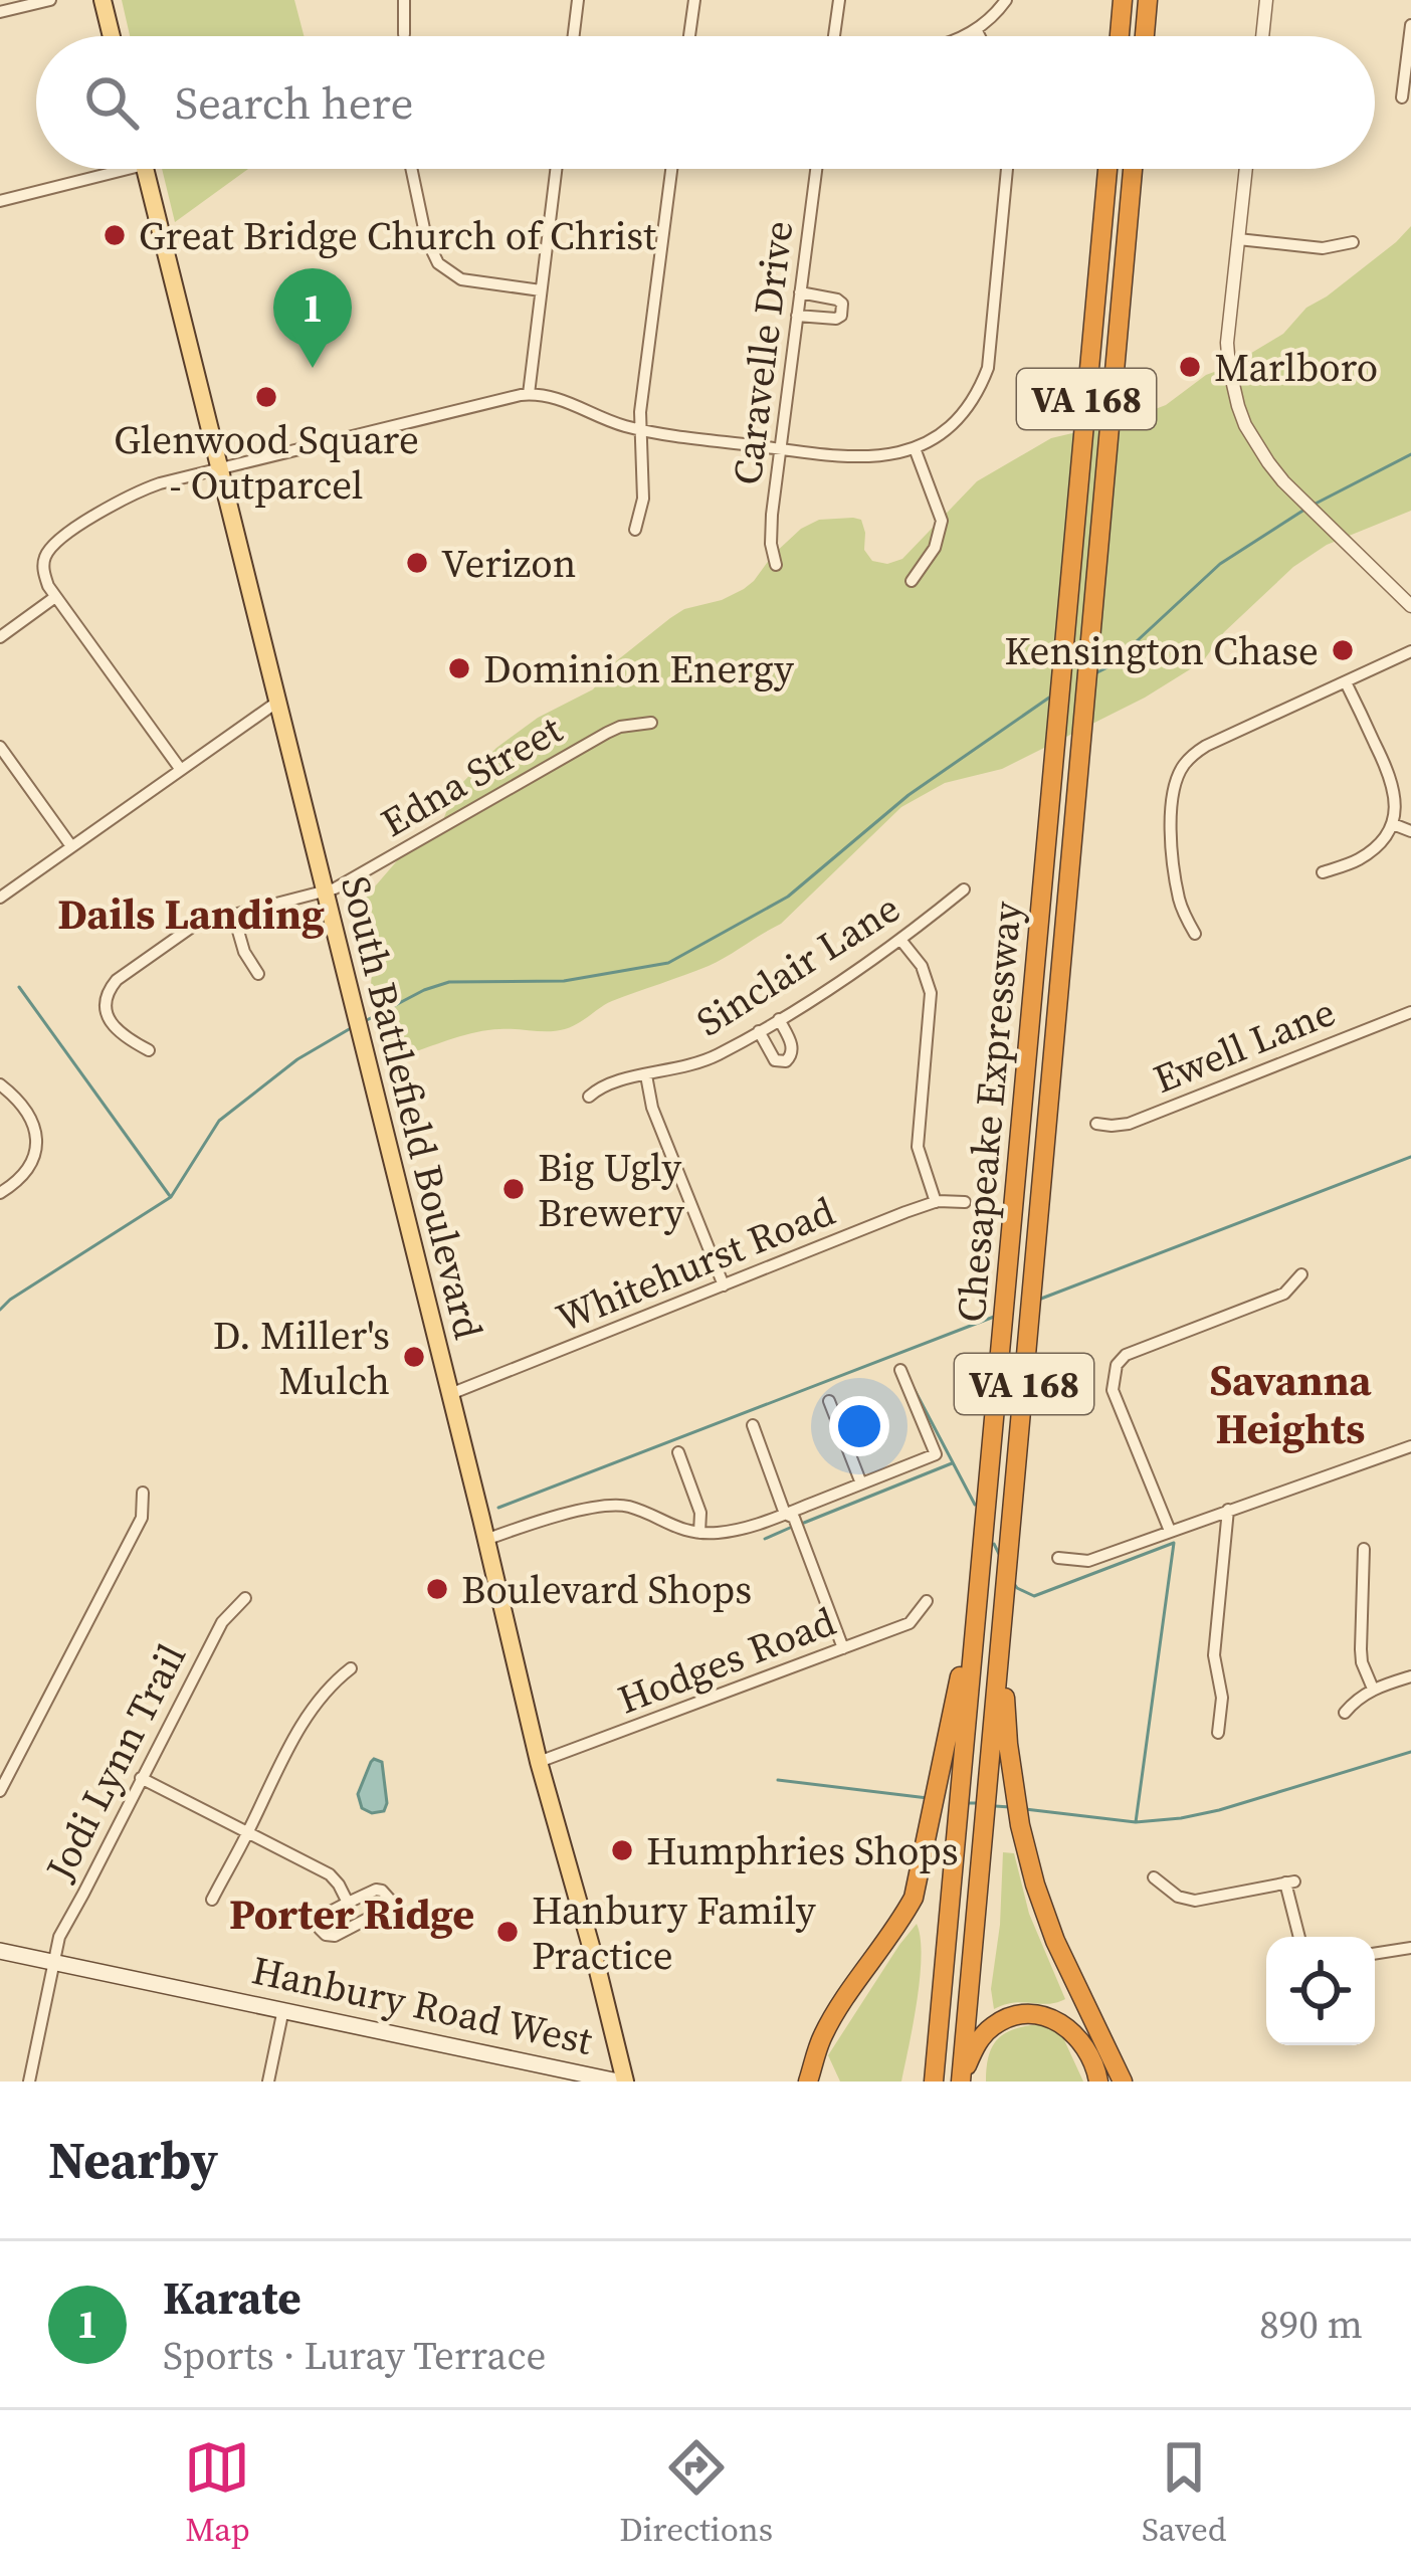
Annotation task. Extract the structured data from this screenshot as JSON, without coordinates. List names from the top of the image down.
{
  "streets": {
    "highway": ["VA 168", "Chesapeake Expressway"],
    "main road": ["South Battlefield Boulevard", "Hanbury Road West"],
    "street": [
      "Caravelle Drive",
      "Edna Street",
      "Sinclair Lane",
      "Ewell Lane",
      "Whitehurst Road",
      "Hodges Road",
      "Jodi Lynn Trail"
    ]
  },
  "crossings": [
    ["Edna Street", "South Battlefield Boulevard"],
    ["South Battlefield Boulevard", "Whitehurst Road"],
    ["South Battlefield Boulevard", "Hodges Road"],
    ["South Battlefield Boulevard", "Hanbury Road West"],
    ["Jodi Lynn Trail", "Hanbury Road West"]
  ],
  "districts": ["Dails Landing", "Savanna Heights", "Porter Ridge"],
  "places": [
    "Great Bridge Church of Christ",
    "Marlboro",
    "Glenwood Square - Outparcel",
    "Verizon",
    "Kensington Chase",
    "Dominion Energy",
    "Big Ugly Brewery",
    "D. Miller's Mulch",
    "Boulevard Shops",
    "Humphries Shops",
    "Hanbury Family Practice"
  ],
  "page": {
    "search": "Search here",
    "pins": "1",
    "heading": "Nearby",
    "list": [
      {
        "mark": "1",
        "name": "Karate",
        "note": "Sports · Luray Terrace",
        "value": "890 m"
      }
    ],
    "nav": ["Map", "Directions", "Saved"]
  }
}
